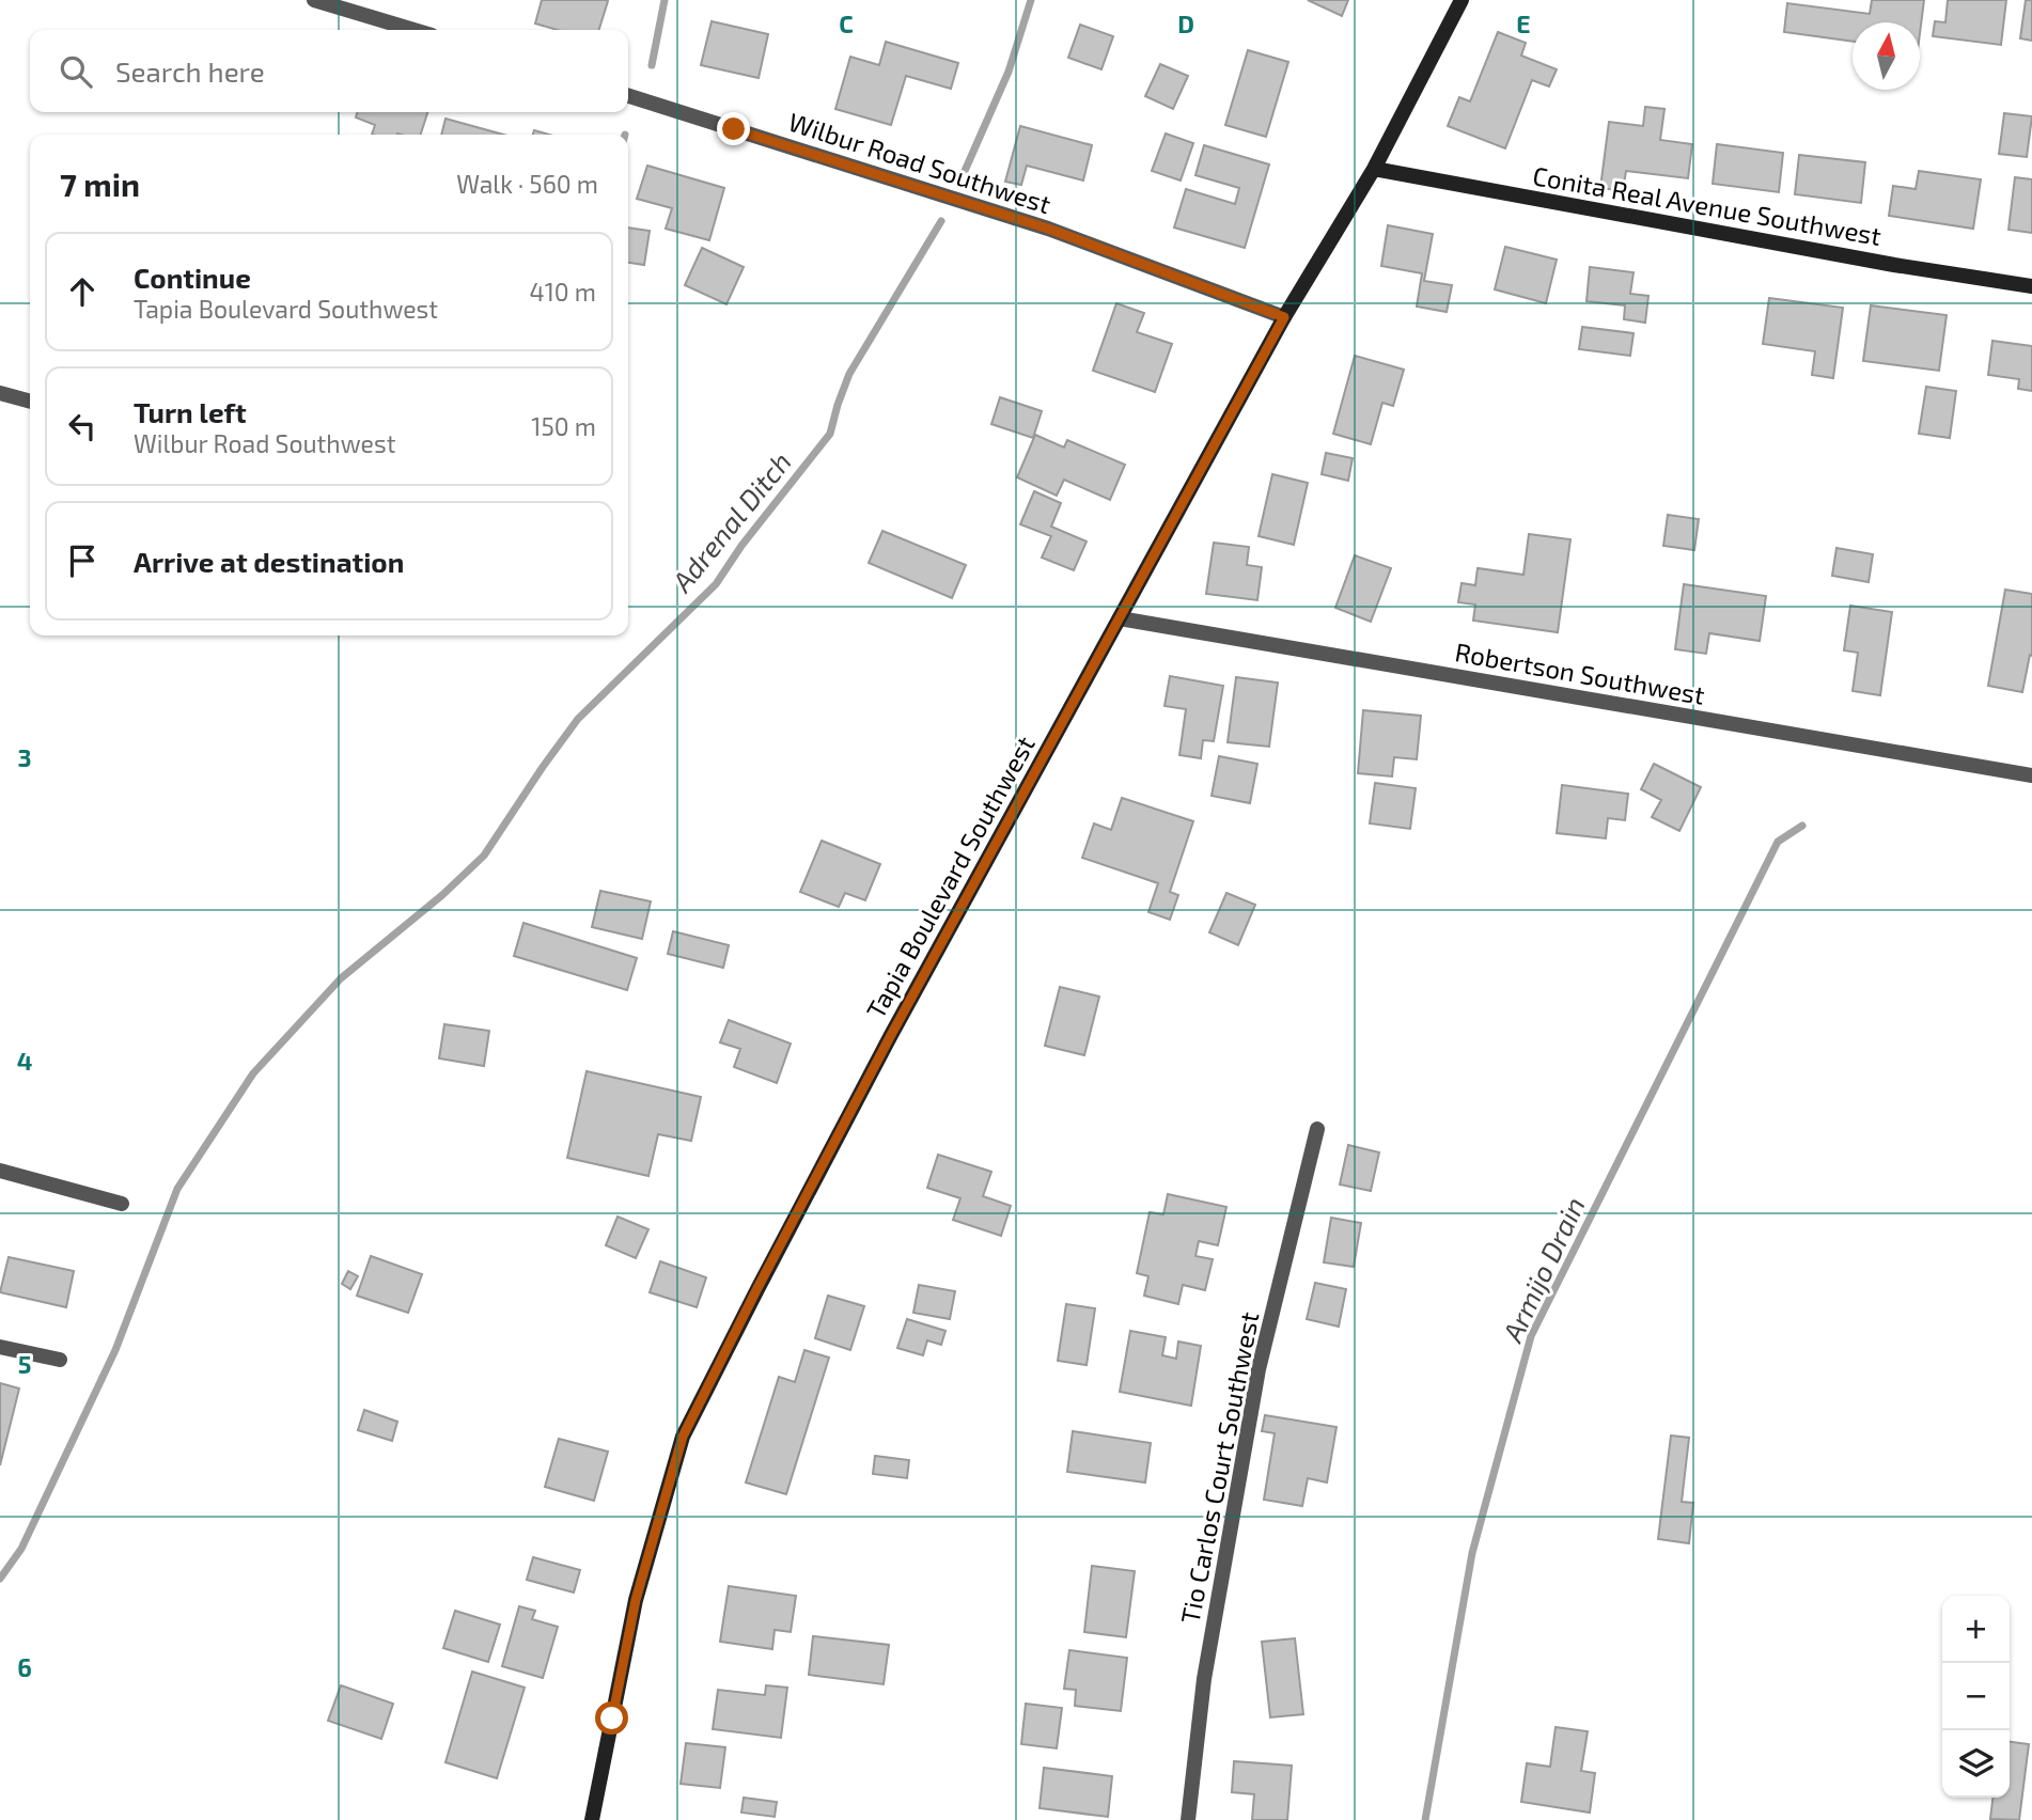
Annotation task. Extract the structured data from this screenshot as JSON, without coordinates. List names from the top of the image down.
{
  "streets": {
    "street": [
      "Wilbur Road Southwest",
      "Conita Real Avenue Southwest",
      "Robertson Southwest",
      "Tapia Boulevard Southwest",
      "Tio Carlos Court Southwest"
    ]
  },
  "crossings": [
    ["Wilbur Road Southwest", "Tapia Boulevard Southwest"],
    ["Conita Real Avenue Southwest", "Tapia Boulevard Southwest"],
    ["Robertson Southwest", "Tapia Boulevard Southwest"]
  ],
  "water": ["Adrenal Ditch", "Armijo Drain"],
  "north": "top",
  "page": {
    "search": "Search here",
    "heading": ["7 min", "Walk · 560 m"],
    "list": [
      ["Continue", "Tapia Boulevard Southwest", "410 m"],
      ["Turn left", "Wilbur Road Southwest", "150 m"],
      "Arrive at destination"
    ],
    "map_buttons": ["+", "−"]
  },
  "grid": {
    "columns": ["C", "D", "E"],
    "rows": [
      "3",
      "4",
      "5",
      "6"
    ]
  }
}
